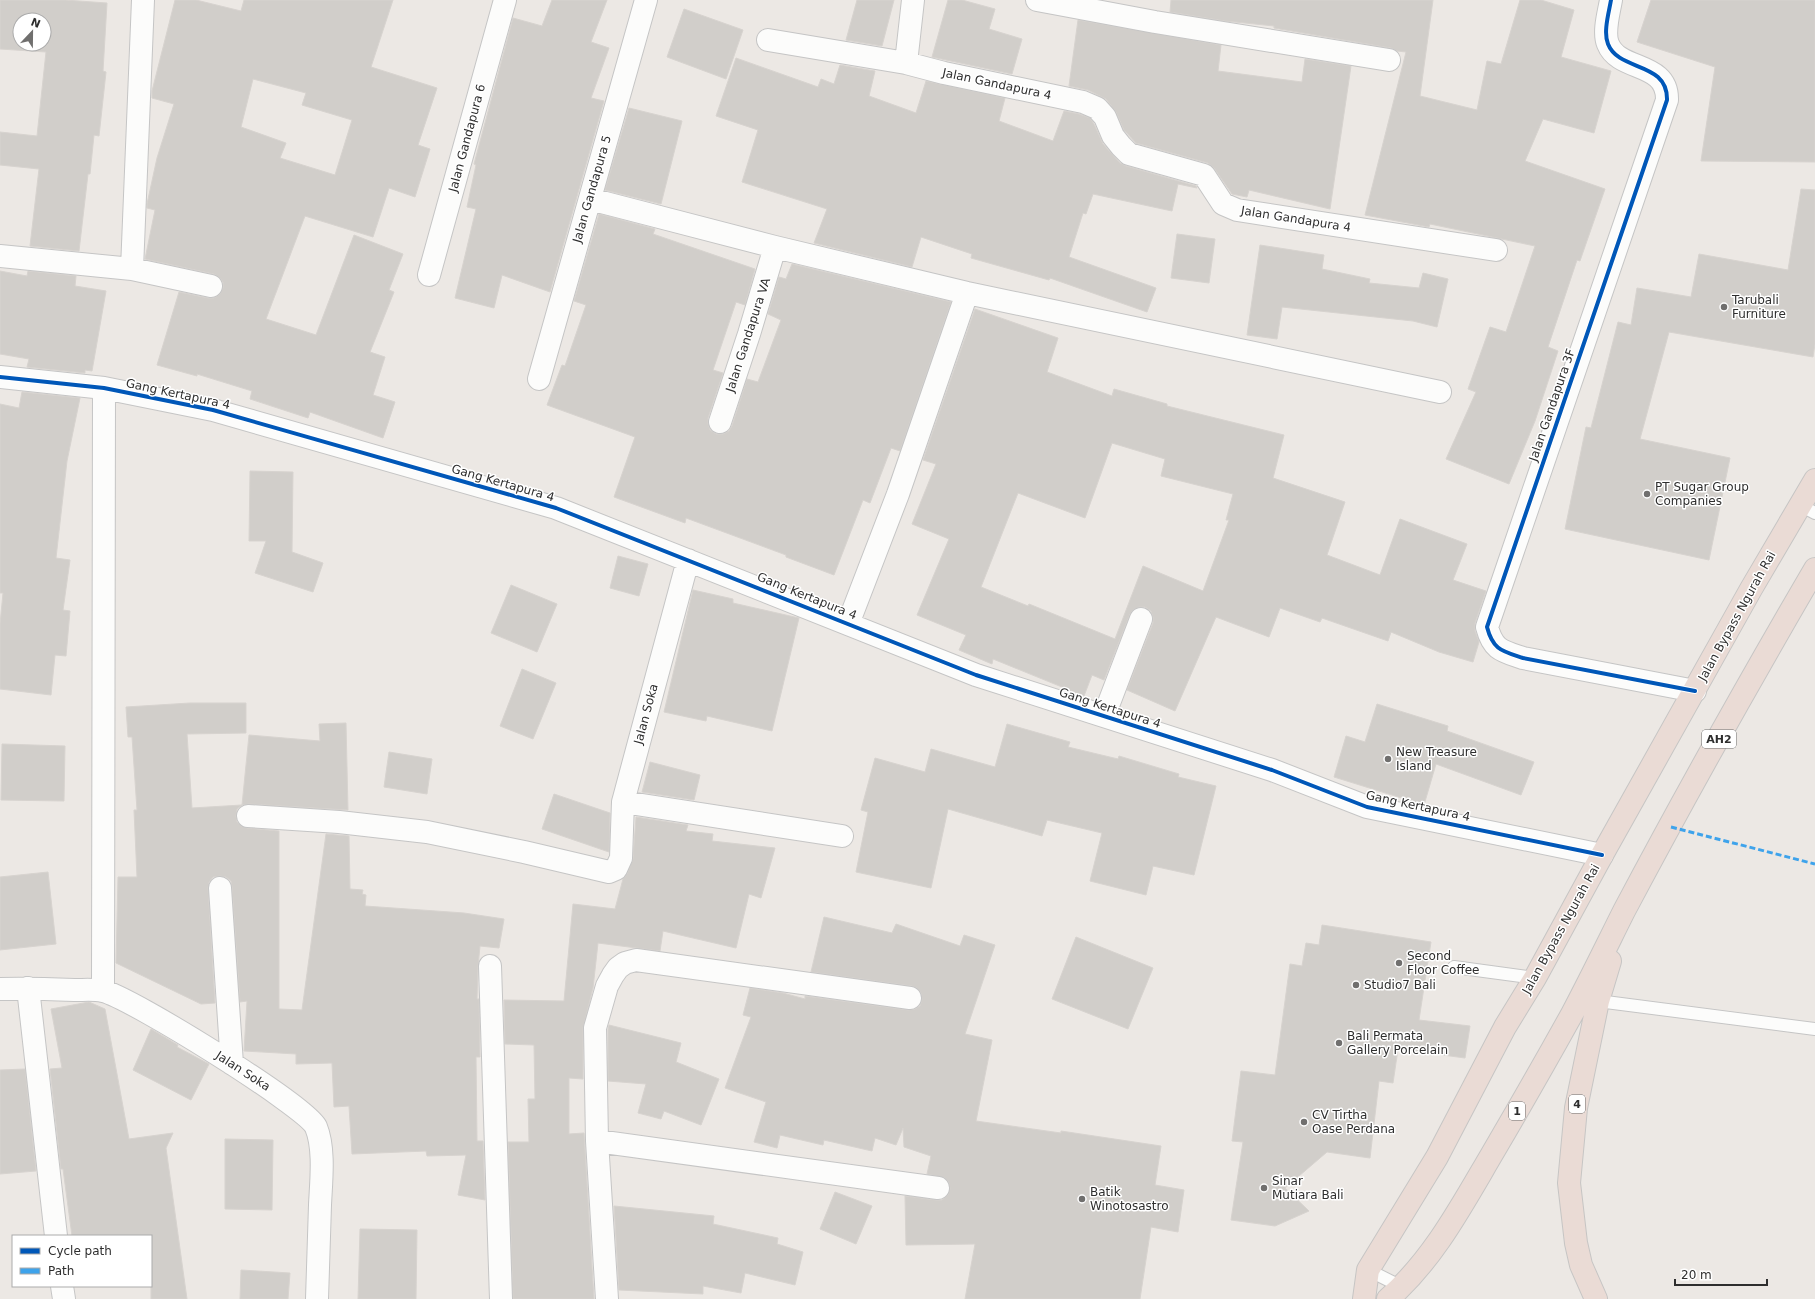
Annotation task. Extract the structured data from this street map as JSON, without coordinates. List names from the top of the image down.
{
  "streets": {
    "highway": [
      "Jalan Bypass Ngurah Rai",
      "AH2",
      "4",
      "1"
    ],
    "street": [
      "Jalan Gandapura 4",
      "Jalan Gandapura 6",
      "Jalan Gandapura 5",
      "Jalan Gandapura VA",
      "Gang Kertapura 4",
      "Jalan Gandapura 3F",
      "Jalan Soka"
    ]
  },
  "crossings": [
    ["Gang Kertapura 4", "Jalan Bypass Ngurah Rai"],
    ["Gang Kertapura 4", "Jalan Soka"],
    ["Jalan Gandapura 3F", "Jalan Bypass Ngurah Rai"],
    ["AH2", "4"],
    ["AH2", "1"],
    ["4", "1"]
  ],
  "places": [
    "Tarubali Furniture",
    "PT Sugar Group Companies",
    "New Treasure Island",
    "Second Floor Coffee",
    "Studio7 Bali",
    "Bali Permata Gallery Porcelain",
    "CV Tirtha Oase Perdana",
    "Sinar Mutiara Bali",
    "Batik Winotosastro"
  ],
  "legend": ["Cycle path", "Path"],
  "scale_bar": "20 m",
  "north": "top"
}
